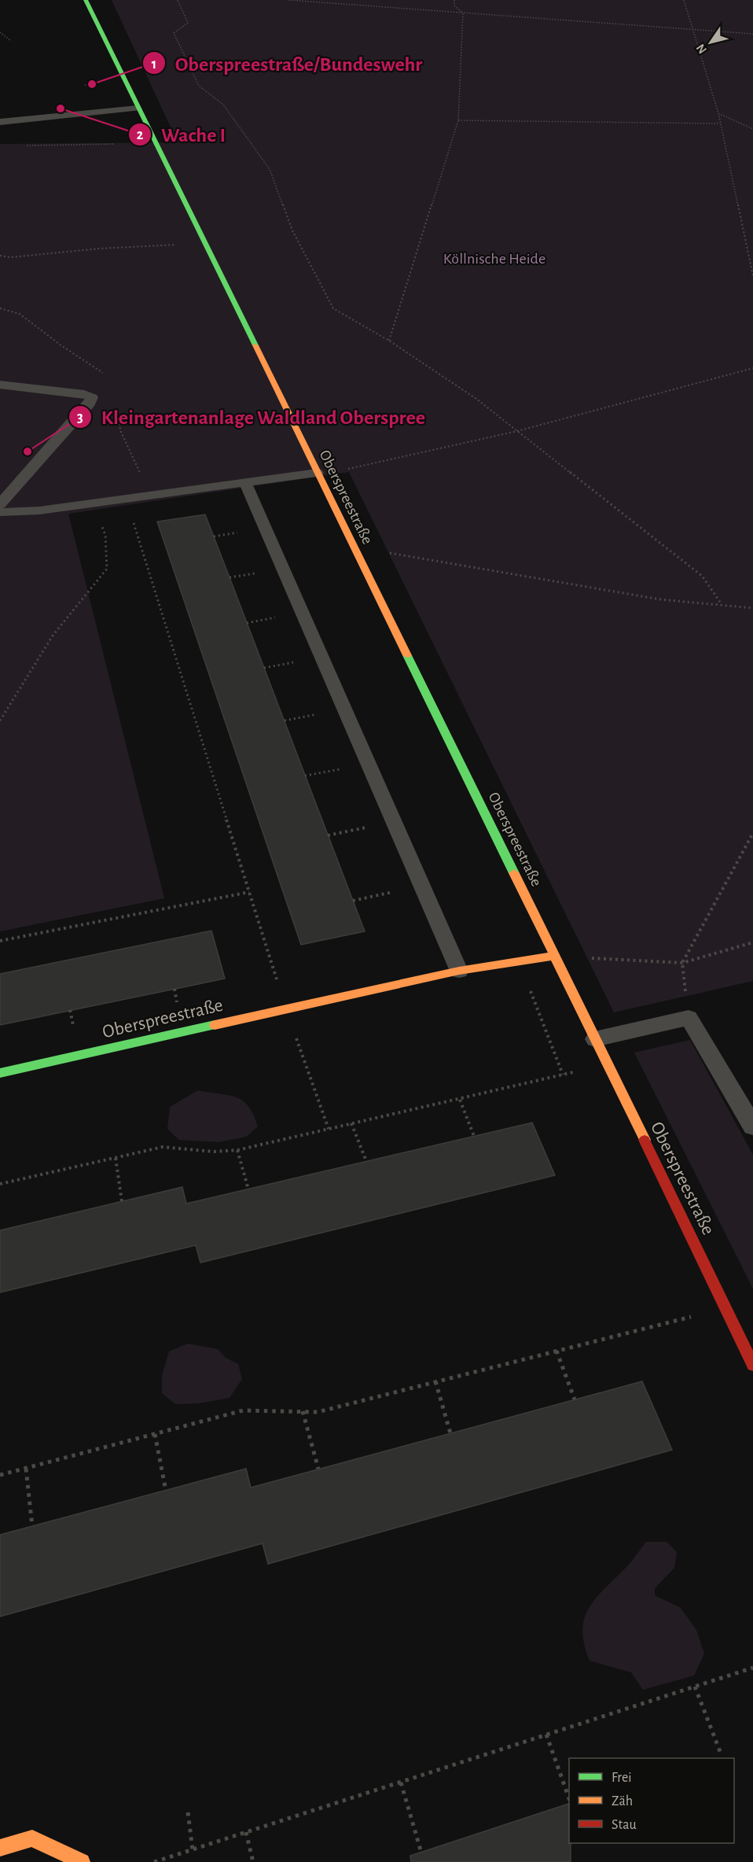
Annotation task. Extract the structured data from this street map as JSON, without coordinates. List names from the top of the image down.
{
  "streets": {
    "main road": ["Oberspreestraße"]
  },
  "parks": ["Köllnische Heide"],
  "places": ["Oberspreestraße/Bundeswehr", "Wache I", "Kleingartenanlage Waldland Oberspree"],
  "legend": ["Frei", "Zäh", "Stau"],
  "north": "bottom left"
}
